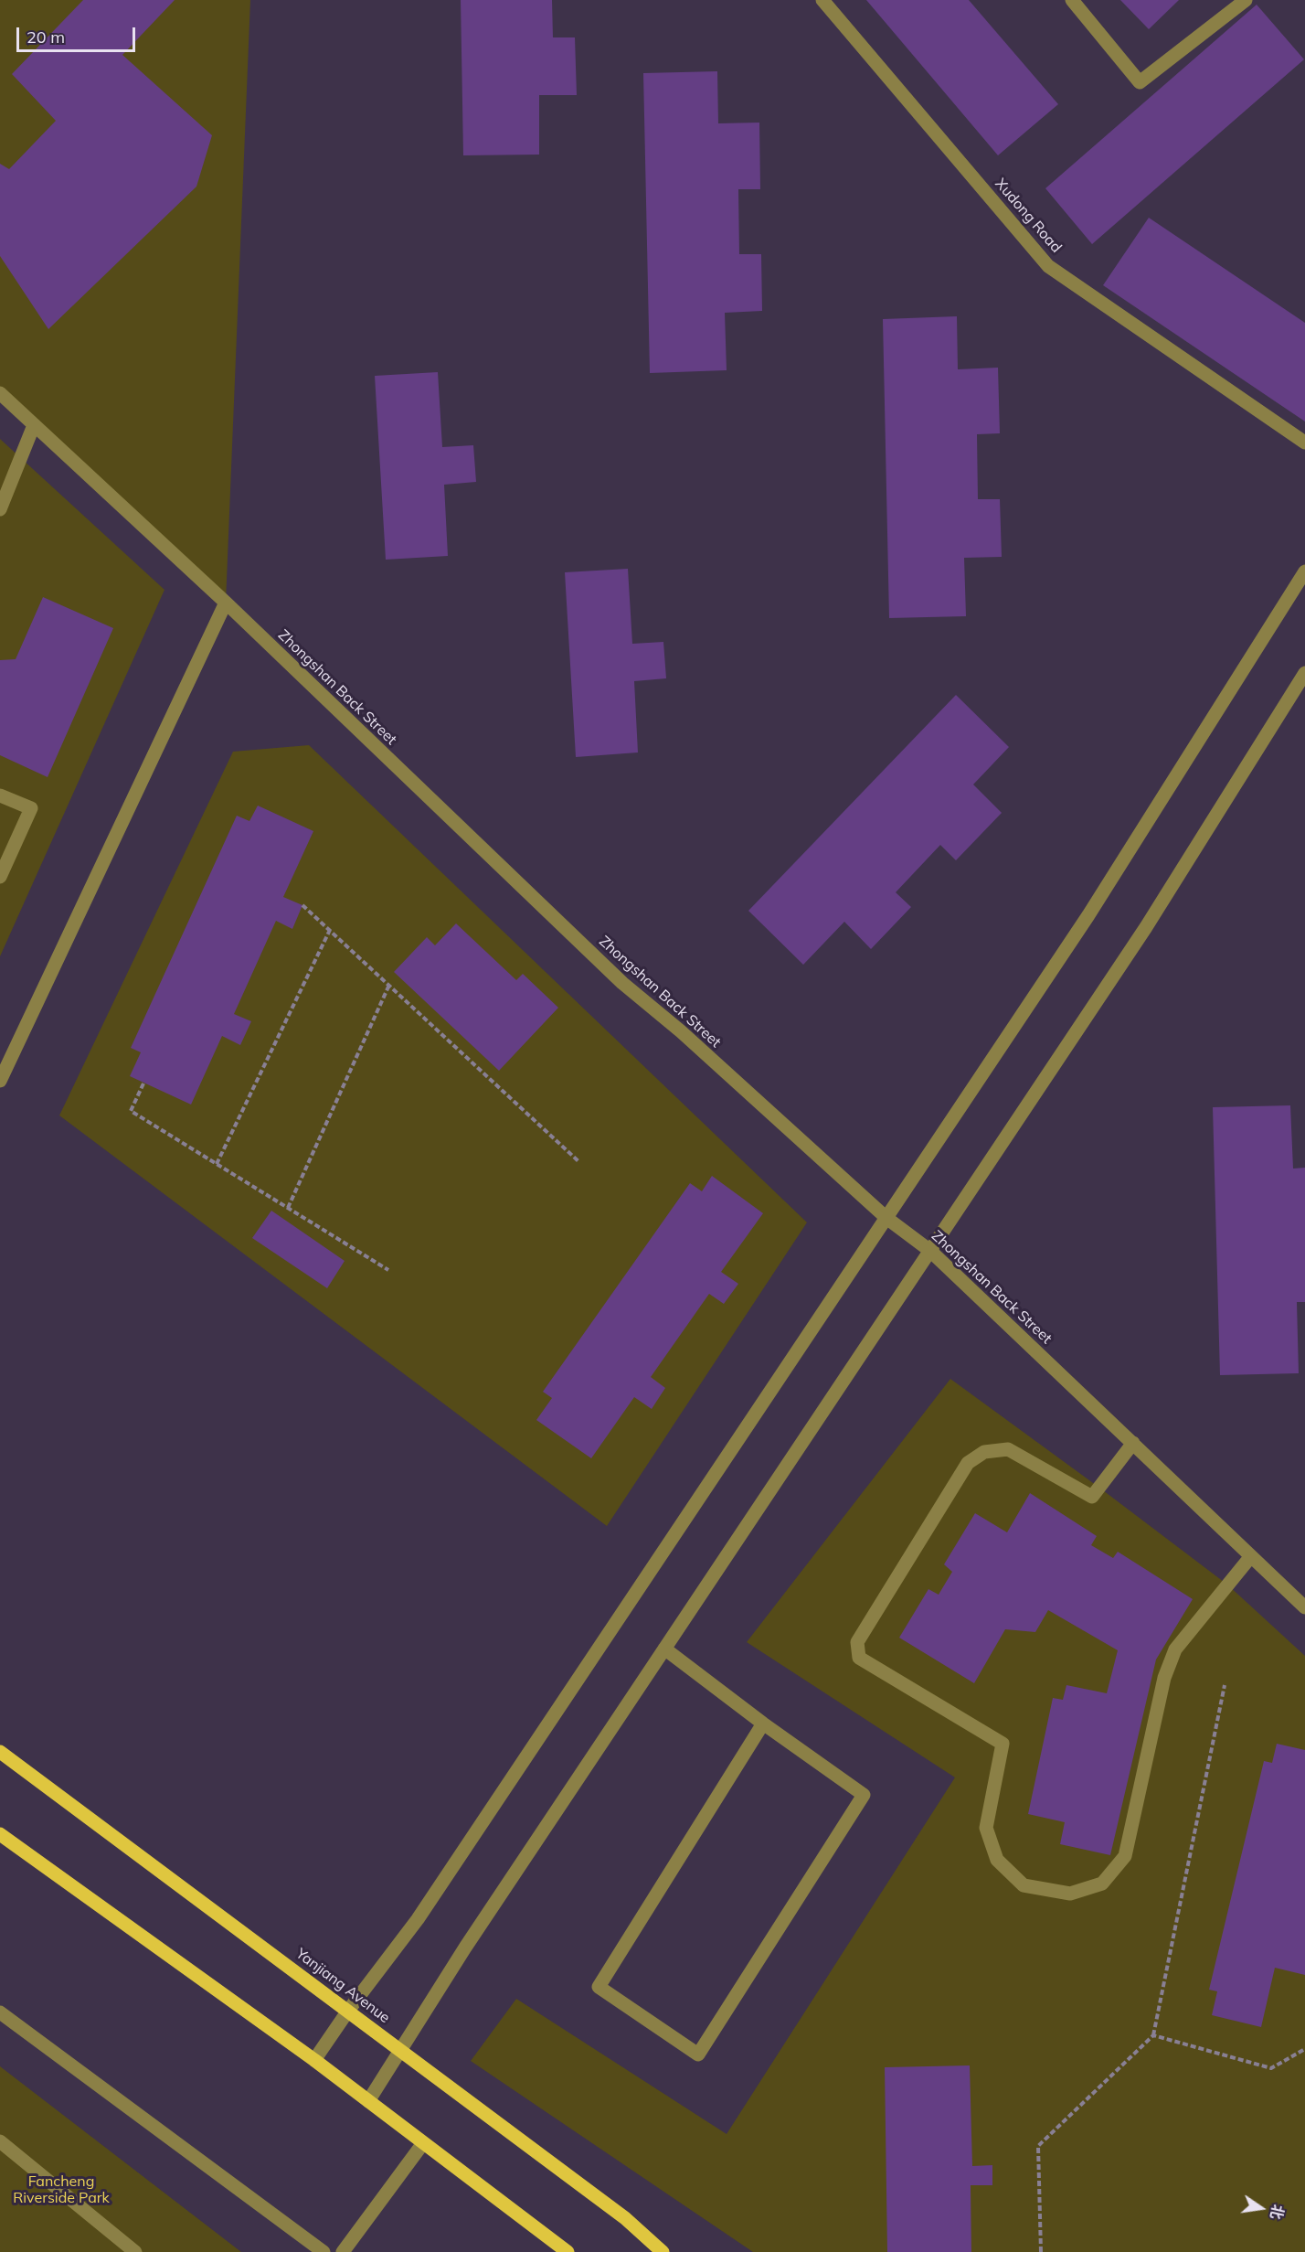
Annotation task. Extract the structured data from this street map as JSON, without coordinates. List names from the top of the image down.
{
  "streets": {
    "main road": ["Yanjiang Avenue"],
    "street": ["Xudong Road", "Zhongshan Back Street"]
  },
  "parks": ["Fancheng Riverside Park"],
  "scale_bar": "20 m",
  "north": "right"
}
